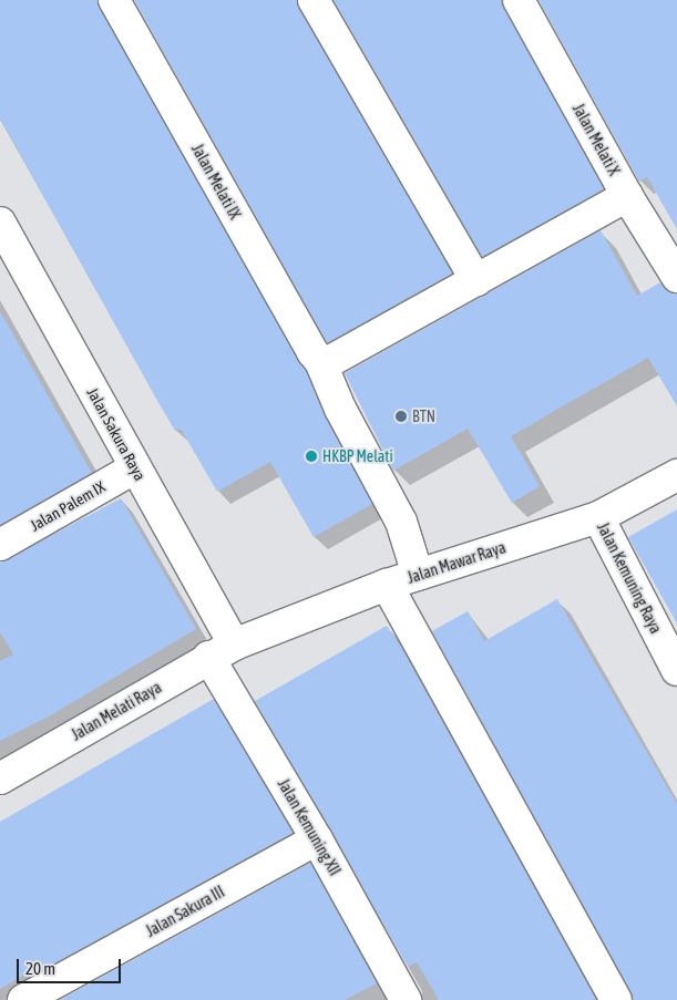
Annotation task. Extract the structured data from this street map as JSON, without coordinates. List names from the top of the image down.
{
  "streets": {
    "street": [
      "Jalan Melati X",
      "Jalan Melati IX",
      "Jalan Sakura Raya",
      "Jalan Palem IX",
      "Jalan Mawar Raya",
      "Jalan Kemuning Raya",
      "Jalan Melati Raya",
      "Jalan Kemuning XII",
      "Jalan Sakura III"
    ]
  },
  "crossings": [
    ["Jalan Melati IX", "Jalan Mawar Raya"],
    ["Jalan Sakura Raya", "Jalan Palem IX"],
    ["Jalan Sakura Raya", "Jalan Mawar Raya"],
    ["Jalan Sakura Raya", "Jalan Melati Raya"],
    ["Jalan Sakura Raya", "Jalan Kemuning XII"],
    ["Jalan Mawar Raya", "Jalan Kemuning Raya"],
    ["Jalan Mawar Raya", "Jalan Melati Raya"],
    ["Jalan Mawar Raya", "Jalan Kemuning XII"],
    ["Jalan Melati Raya", "Jalan Kemuning XII"],
    ["Jalan Kemuning XII", "Jalan Sakura III"]
  ],
  "places": ["BTN", "HKBP Melati"],
  "scale_bar": "20 m"
}
